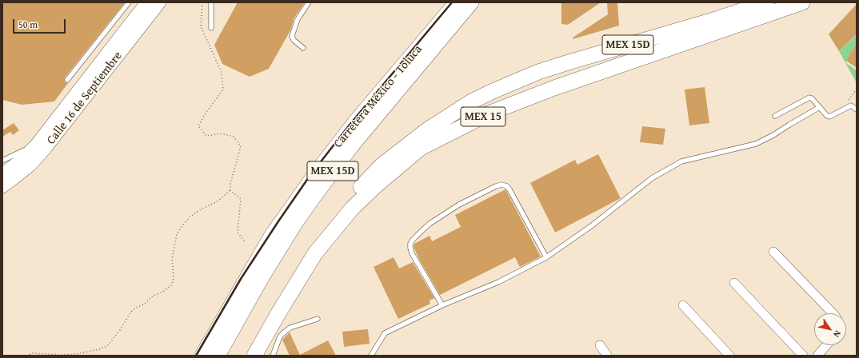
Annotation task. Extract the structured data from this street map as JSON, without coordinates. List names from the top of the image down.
{
  "streets": {
    "highway": ["MEX 15D", "Carretera México - Toluca", "MEX 15"],
    "main road": ["Calle 16 de Septiembre"]
  },
  "crossings": [
    ["MEX 15D", "MEX 15"]
  ],
  "scale_bar": "50 m",
  "north": "bottom right"
}
